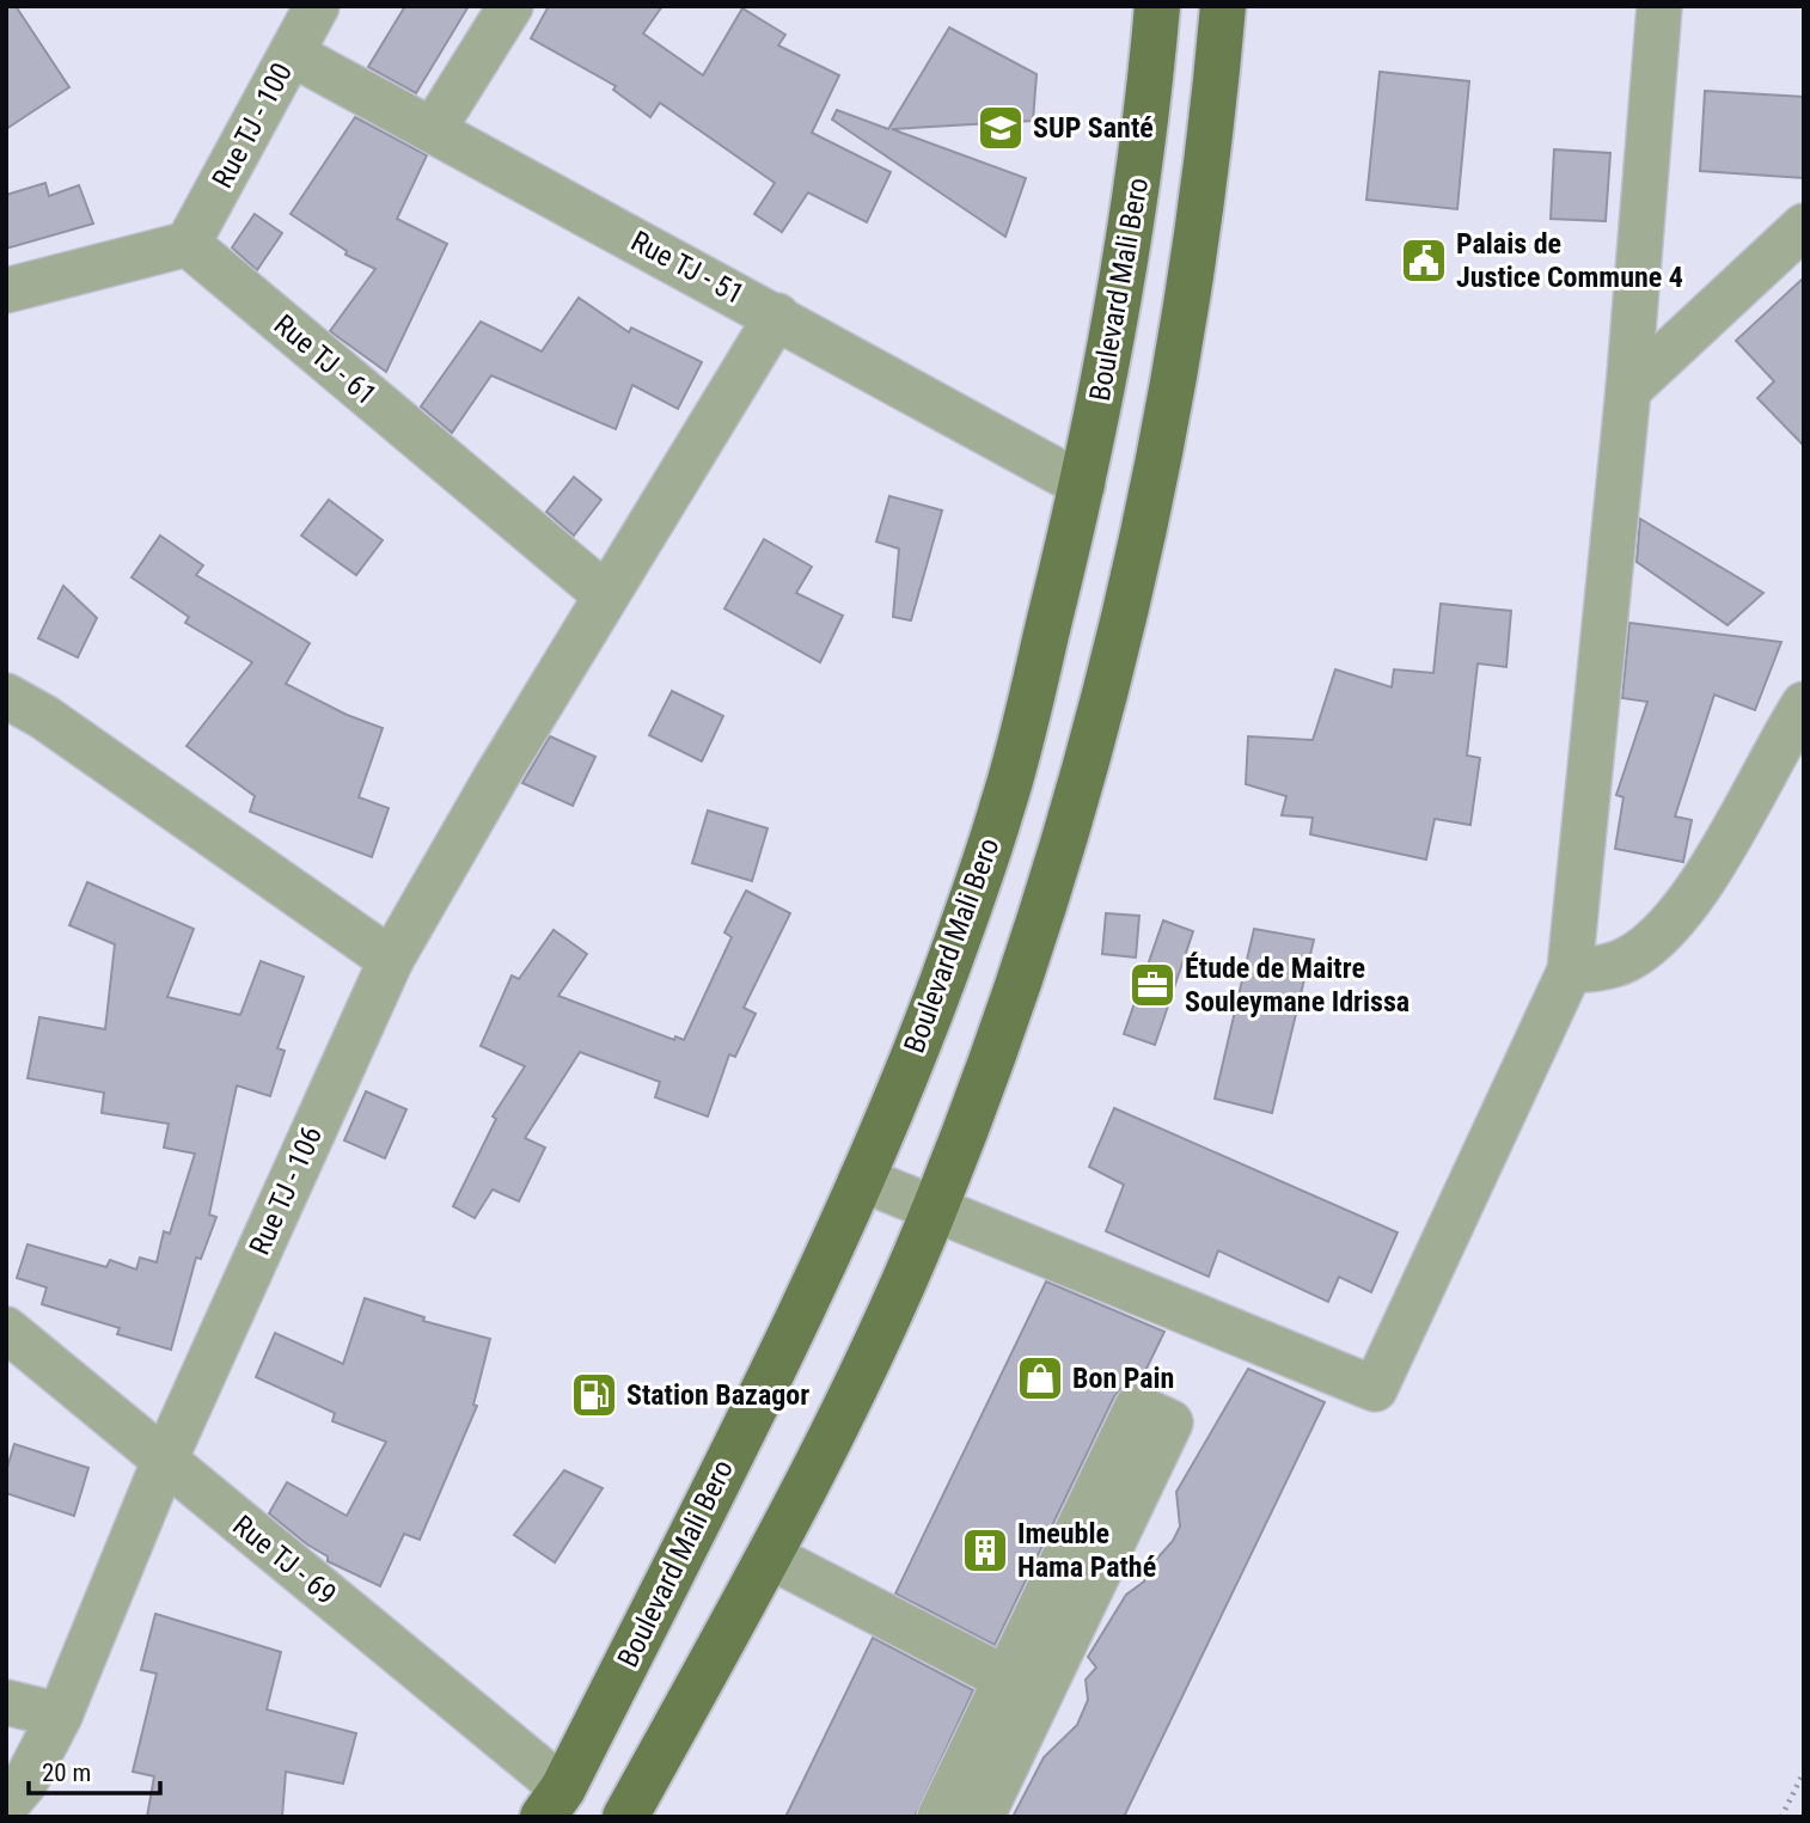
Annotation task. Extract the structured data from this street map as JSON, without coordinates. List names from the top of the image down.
{
  "streets": {
    "main road": ["Boulevard Mali Bero"],
    "street": [
      "Rue TJ - 100",
      "Rue TJ - 51",
      "Rue TJ - 61",
      "Rue TJ - 106",
      "Rue TJ - 69"
    ]
  },
  "crossings": [
    ["Rue TJ - 100", "Rue TJ - 51"],
    ["Rue TJ - 100", "Rue TJ - 61"],
    ["Rue TJ - 51", "Boulevard Mali Bero"],
    ["Rue TJ - 51", "Rue TJ - 106"],
    ["Boulevard Mali Bero", "Rue TJ - 69"],
    ["Rue TJ - 61", "Rue TJ - 106"],
    ["Rue TJ - 106", "Rue TJ - 69"]
  ],
  "places": {
    "school or university": ["SUP Santé"],
    "public building": ["Palais de Justice Commune 4"],
    "office": ["Étude de Maitre Souleymane Idrissa"],
    "shop": ["Bon Pain"],
    "fuel station": ["Station Bazagor"],
    "building": ["Imeuble Hama Pathé"]
  },
  "scale_bar": "20 m"
}
